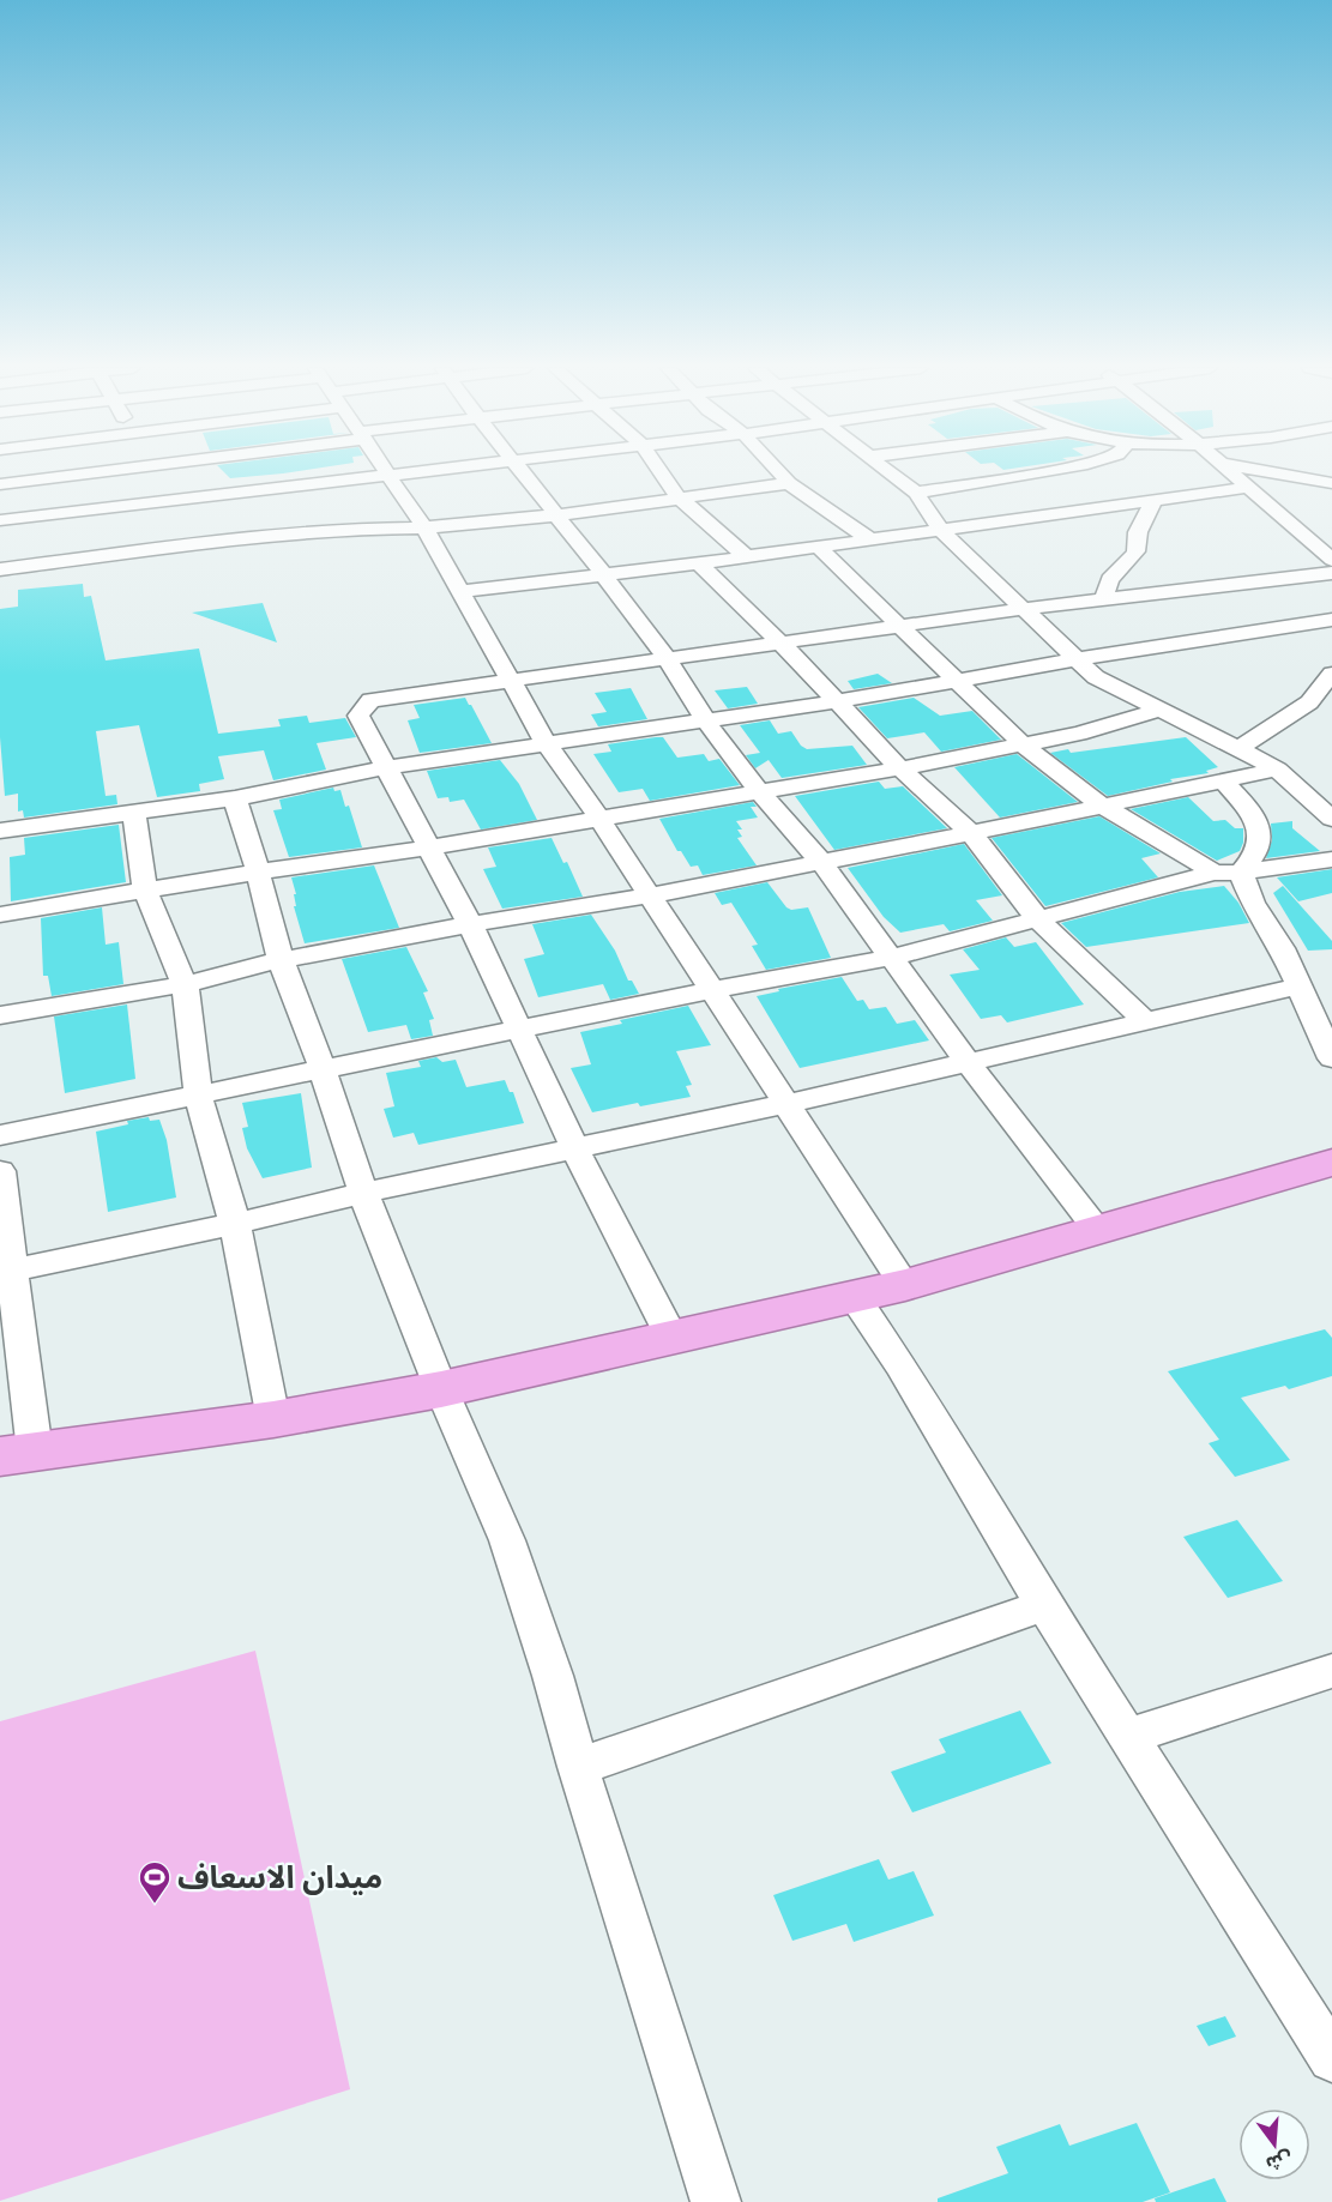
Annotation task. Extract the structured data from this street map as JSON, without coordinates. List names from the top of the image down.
{
  "places": {
    "sports": ["ميدان الاسعاف"]
  },
  "north": "bottom"
}
